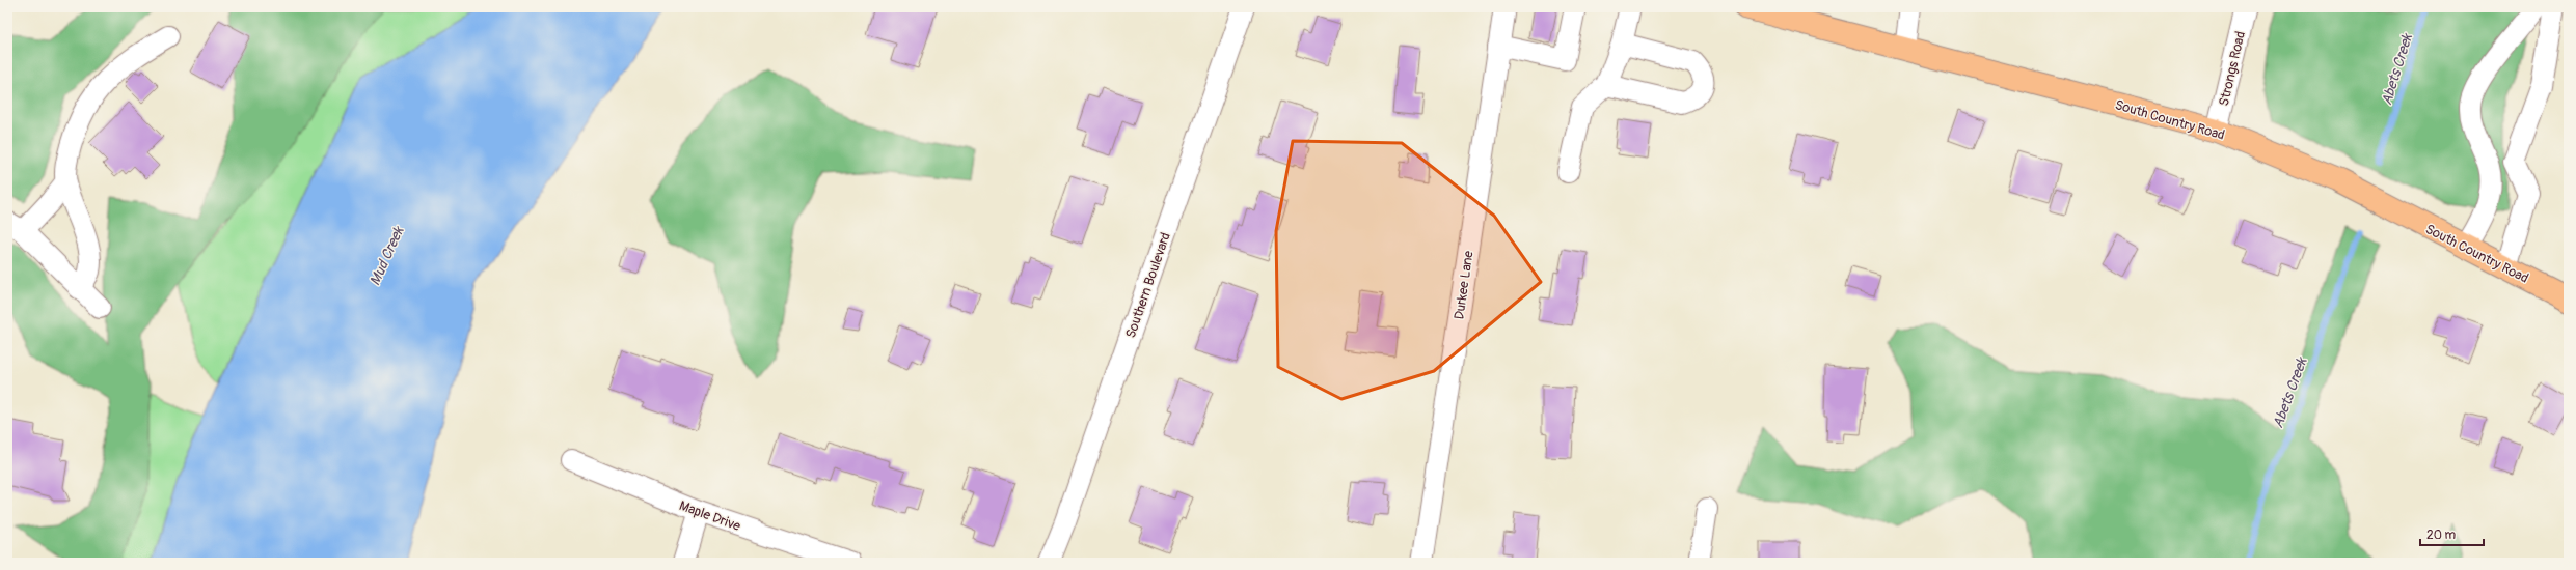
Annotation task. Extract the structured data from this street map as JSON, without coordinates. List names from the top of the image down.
{
  "streets": {
    "main road": ["South Country Road"],
    "street": [
      "Strongs Road",
      "Southern Boulevard",
      "Durkee Lane",
      "Maple Drive"
    ]
  },
  "crossings": [
    ["Strongs Road", "South Country Road"]
  ],
  "water": ["Abets Creek", "Mud Creek"],
  "scale_bar": "20 m"
}
